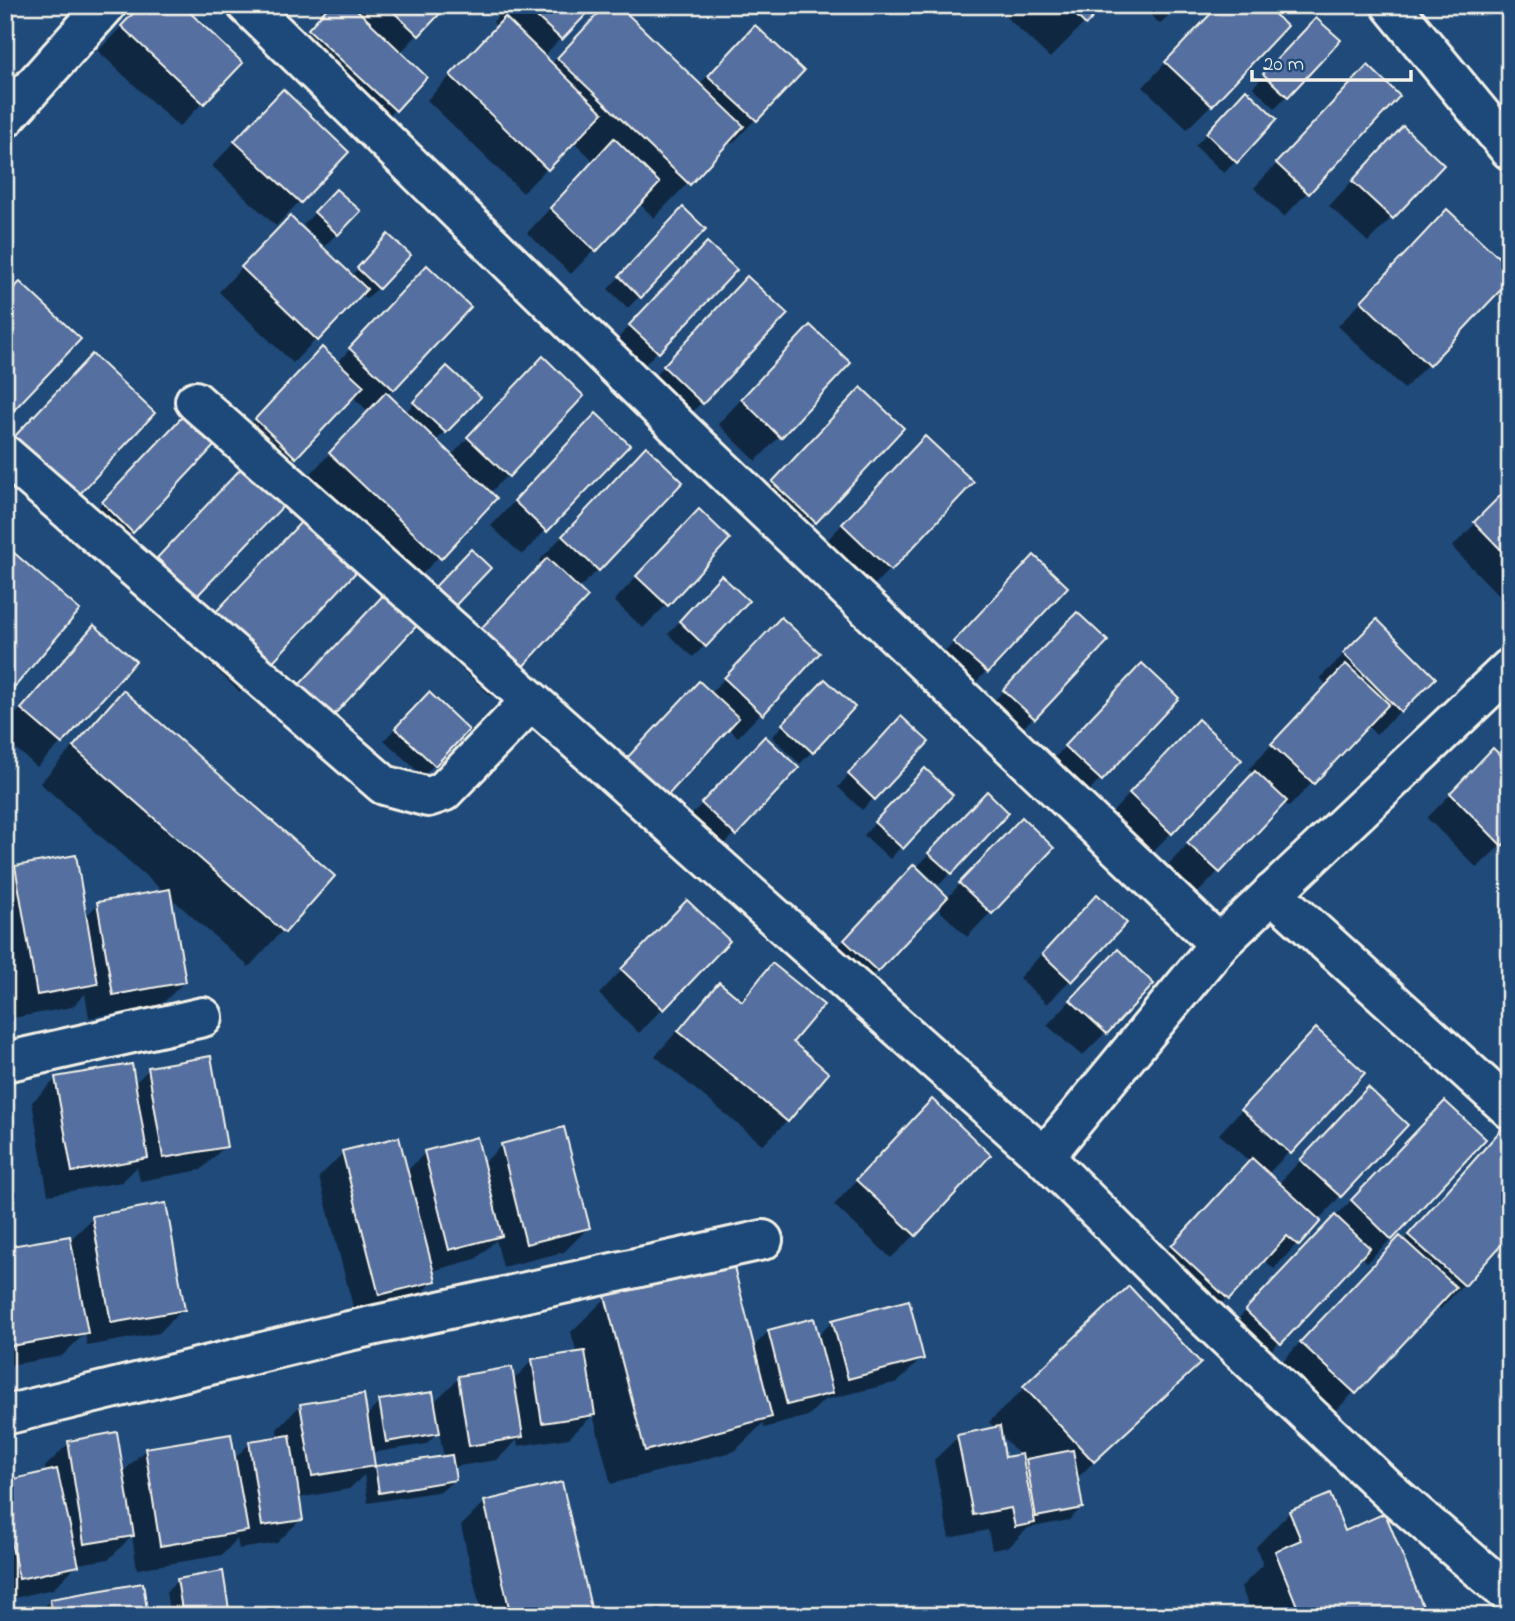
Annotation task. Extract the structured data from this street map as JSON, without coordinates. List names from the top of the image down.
{
  "scale_bar": "20 m"
}
